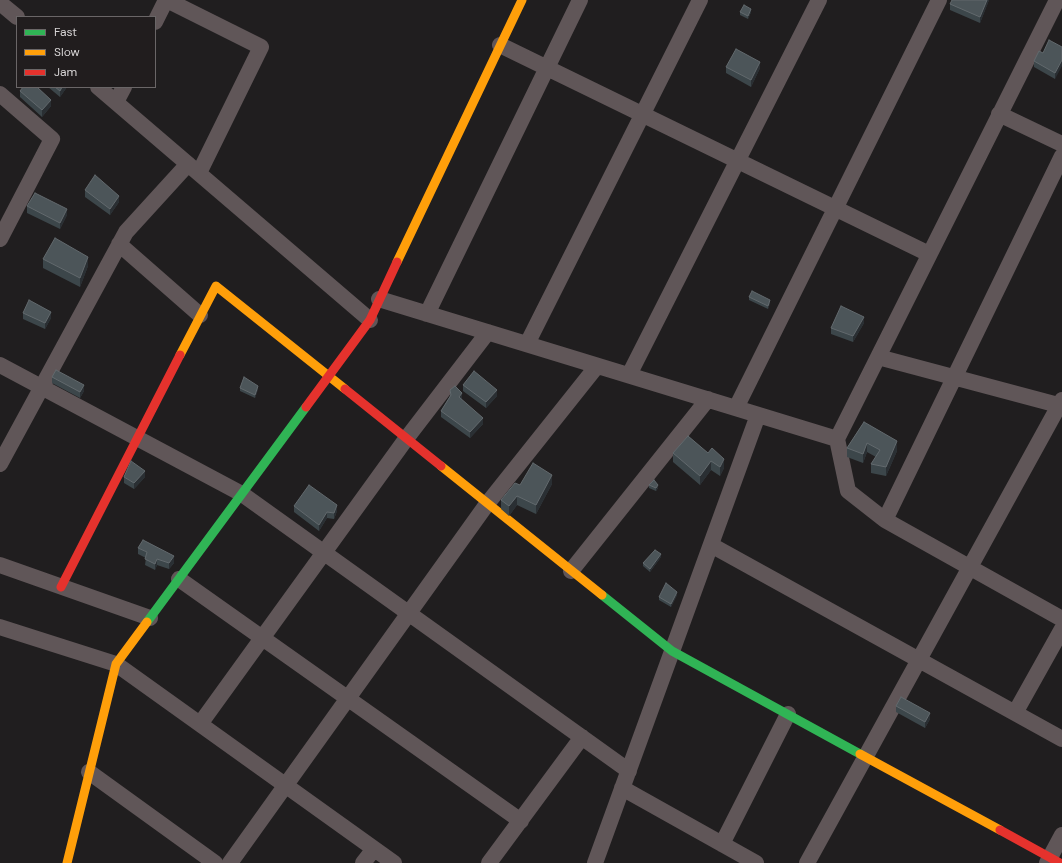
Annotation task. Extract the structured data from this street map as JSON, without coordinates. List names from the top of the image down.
{
  "legend": ["Fast", "Slow", "Jam"]
}
